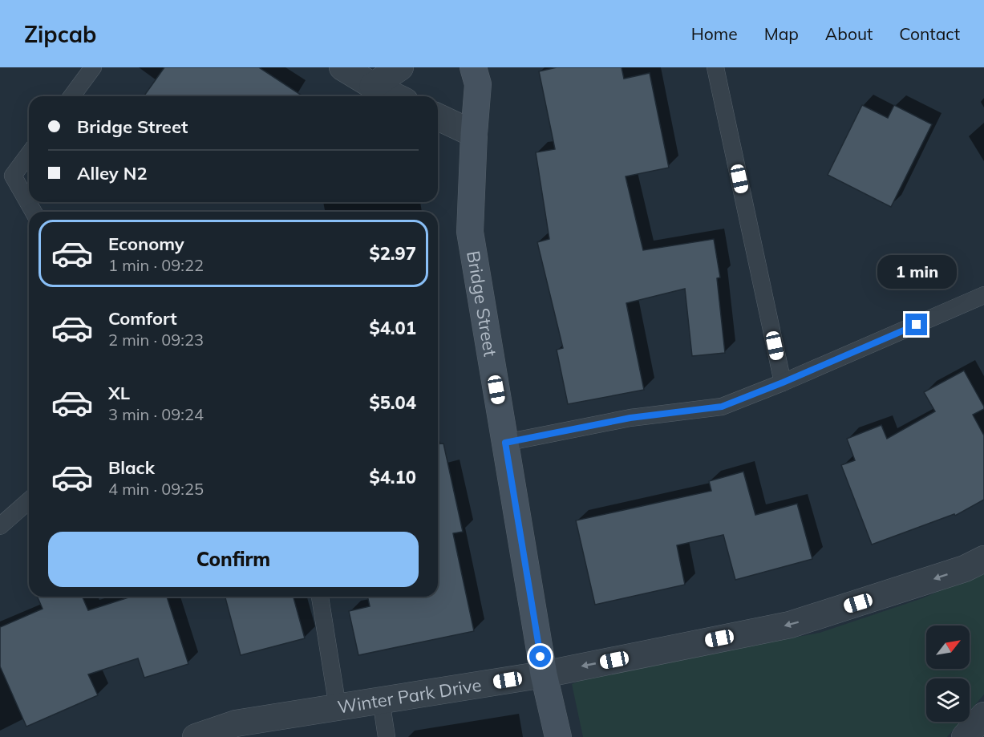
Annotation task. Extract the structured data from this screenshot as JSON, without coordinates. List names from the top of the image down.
{
  "streets": {
    "street": ["Bridge Street", "Winter Park Drive"]
  },
  "crossings": [
    ["Bridge Street", "Winter Park Drive"]
  ],
  "one_way": ["Winter Park Drive"],
  "north": "top right",
  "page": {
    "header": "Zipcab",
    "nav": [
      "Home",
      "Map",
      "About",
      "Contact"
    ],
    "banner": ["Bridge Street", "Alley N2"],
    "list": [
      {
        "name": "Economy",
        "note": "1 min · 09:22",
        "value": "$2.97"
      },
      {
        "name": "Comfort",
        "note": "2 min · 09:23",
        "value": "$4.01"
      },
      {
        "name": "XL",
        "note": "3 min · 09:24",
        "value": "$5.04"
      },
      {
        "name": "Black",
        "note": "4 min · 09:25",
        "value": "$4.10"
      }
    ],
    "bubble": "1 min",
    "buttons": "Confirm"
  }
}
